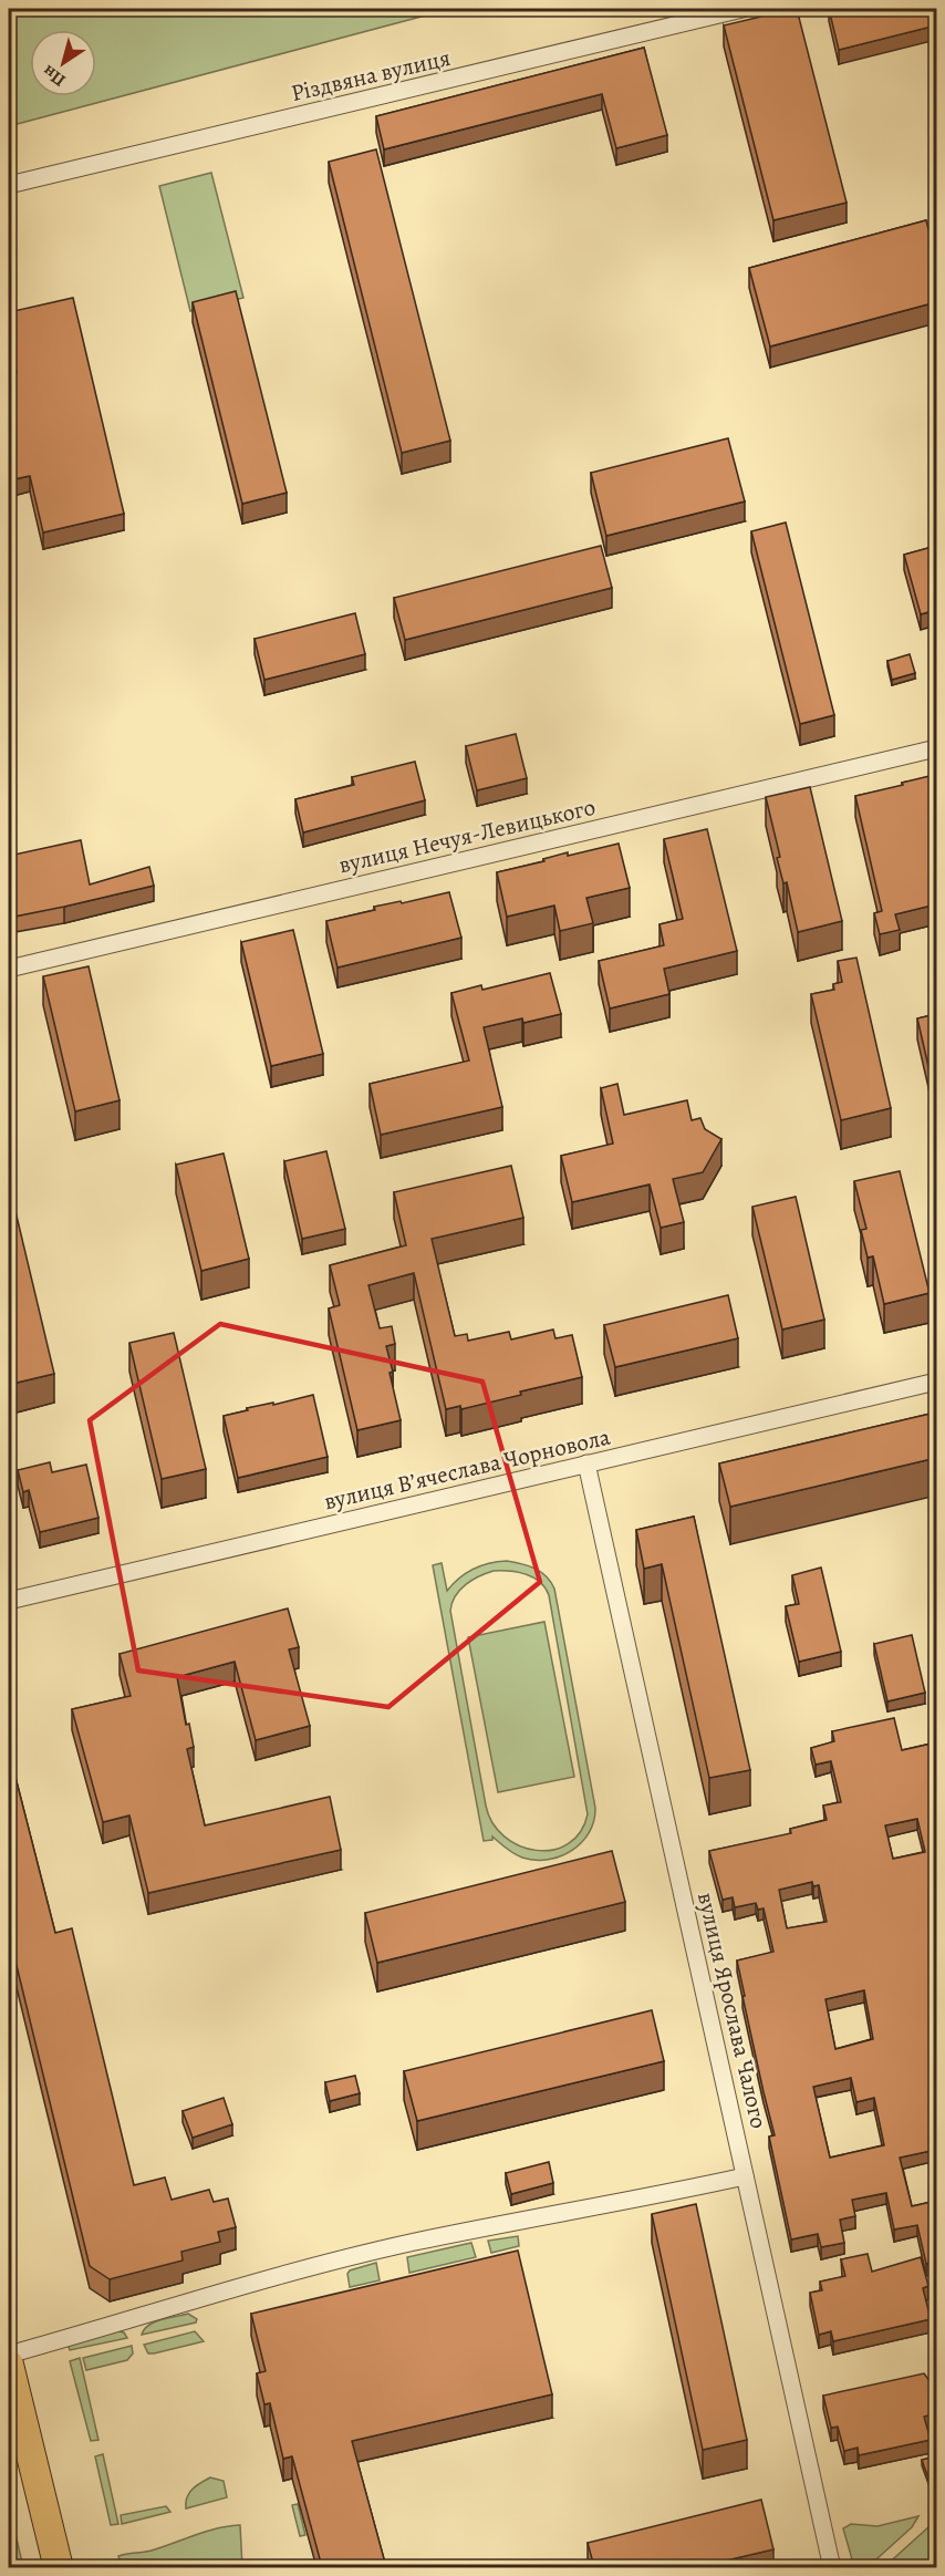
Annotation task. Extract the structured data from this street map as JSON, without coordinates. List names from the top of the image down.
{
  "streets": {
    "street": [
      "Різдвяна вулиця",
      "вулиця Нечуя-Левицького",
      "вулиця Вʼячеслава Чорновола",
      "вулиця Ярослава Чалого"
    ]
  },
  "crossings": [
    ["вулиця Вʼячеслава Чорновола", "вулиця Ярослава Чалого"]
  ],
  "north": "bottom left"
}
